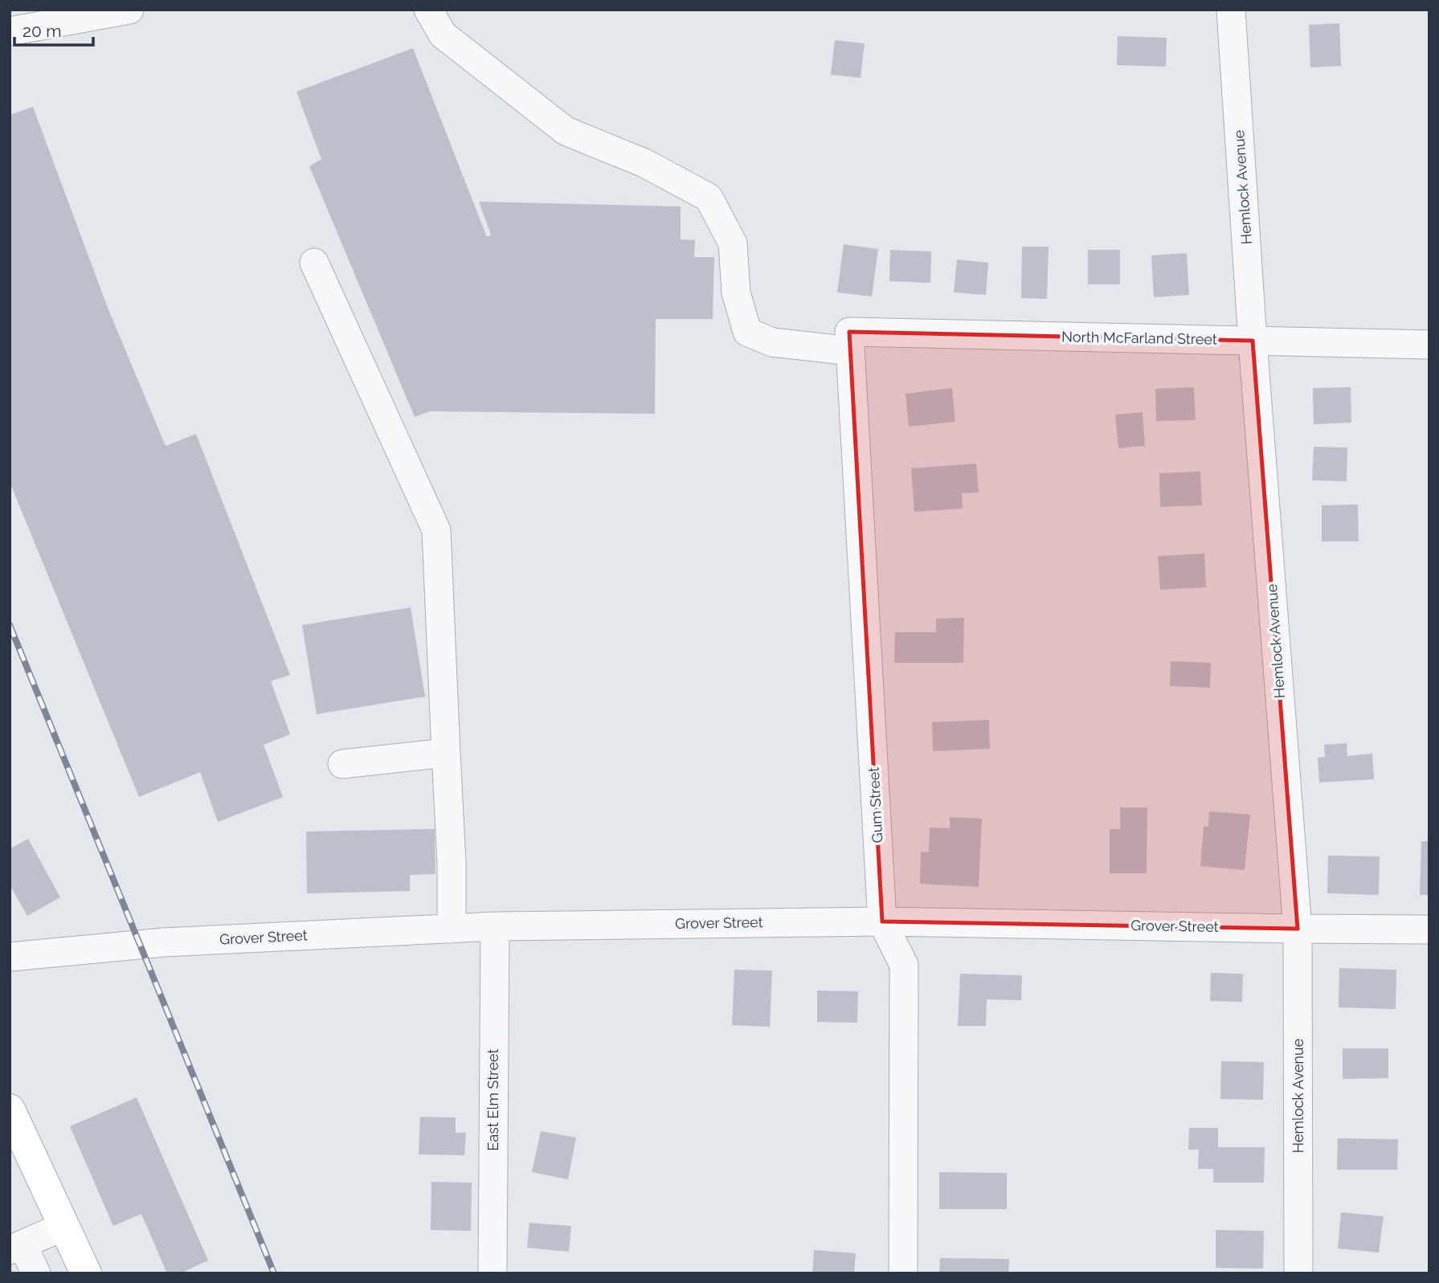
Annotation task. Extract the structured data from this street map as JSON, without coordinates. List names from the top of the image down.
{
  "streets": {
    "street": [
      "Hemlock Avenue",
      "North McFarland Street",
      "Gum Street",
      "Grover Street",
      "East Elm Street"
    ]
  },
  "crossings": [
    ["Hemlock Avenue", "North McFarland Street"],
    ["Hemlock Avenue", "Grover Street"],
    ["North McFarland Street", "Gum Street"],
    ["Gum Street", "Grover Street"],
    ["Grover Street", "East Elm Street"]
  ],
  "scale_bar": "20 m"
}
